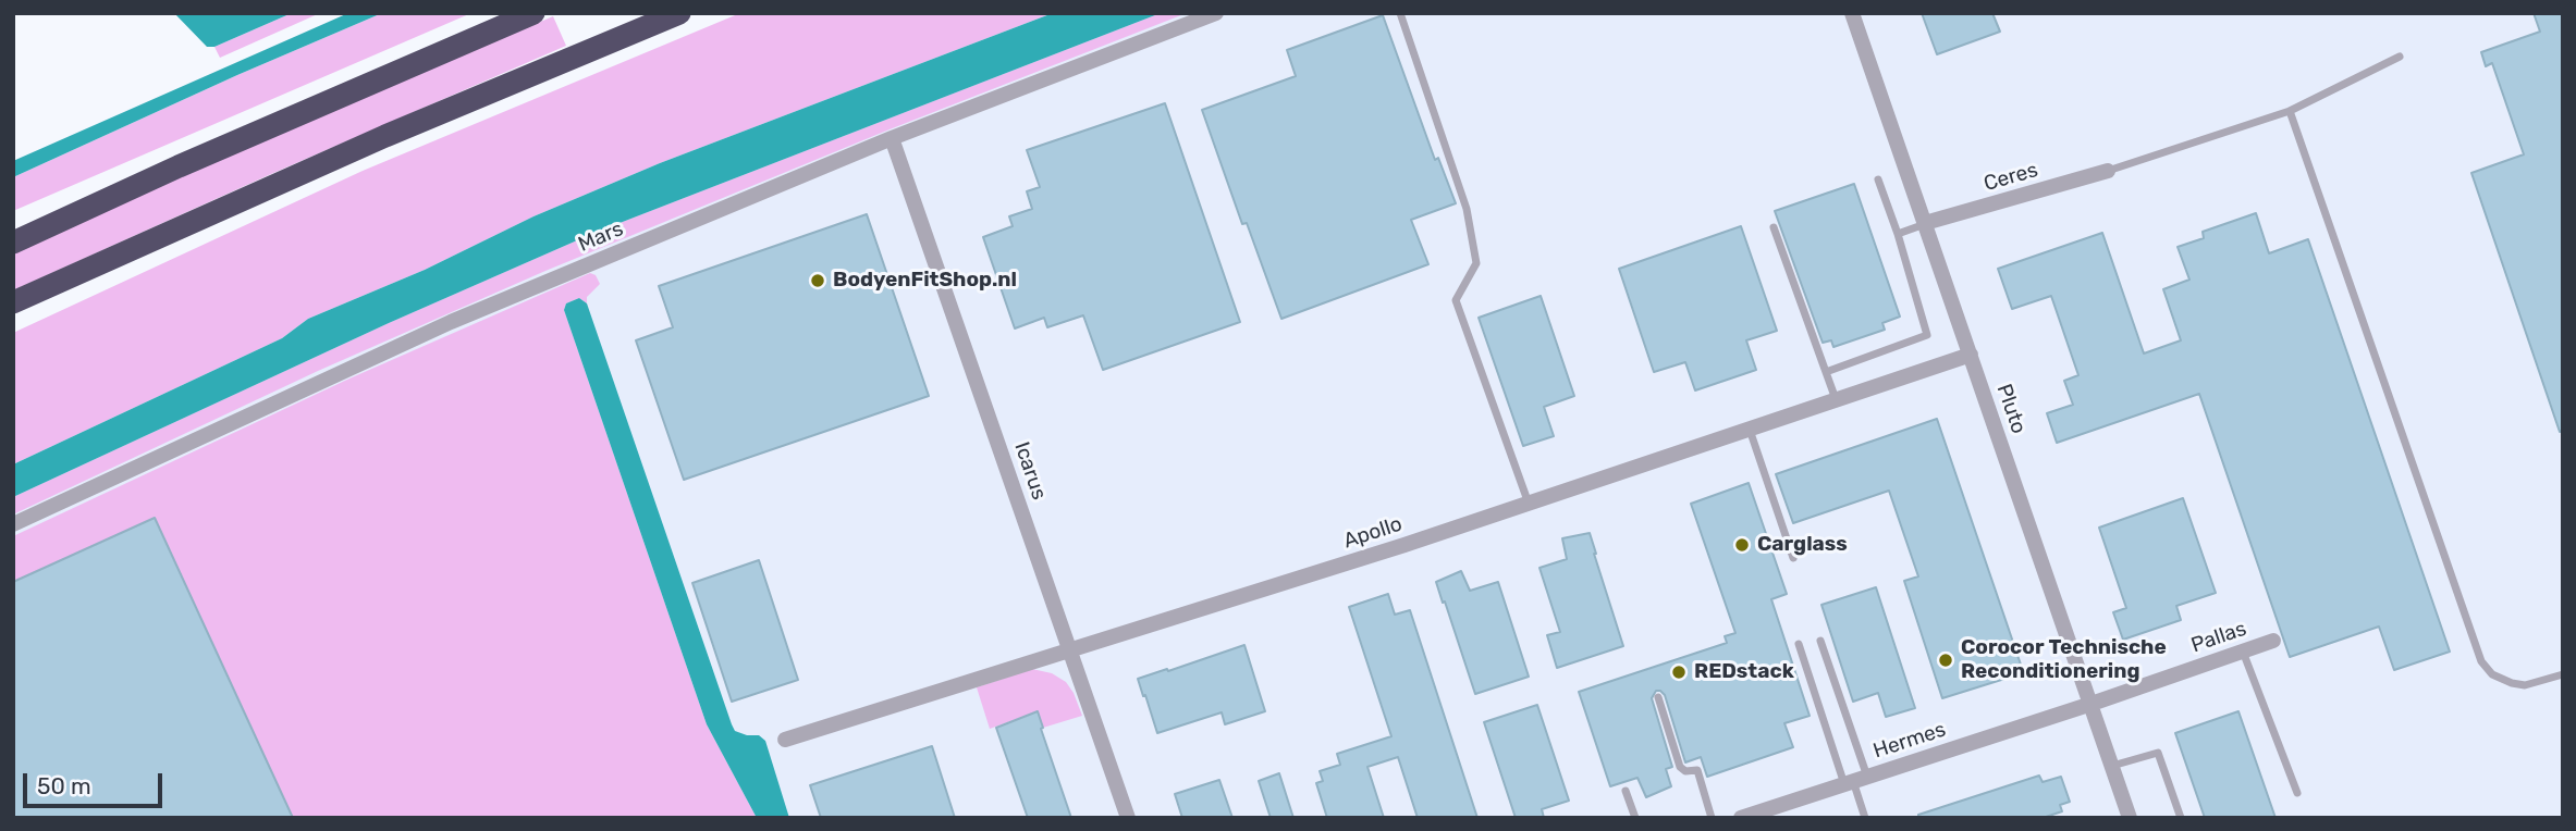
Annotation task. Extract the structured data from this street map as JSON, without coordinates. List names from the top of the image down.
{
  "streets": {
    "street": [
      "Ceres",
      "Mars",
      "Pluto",
      "Icarus",
      "Apollo",
      "Pallas",
      "Hermes"
    ]
  },
  "crossings": [
    ["Ceres", "Pluto"],
    ["Mars", "Icarus"],
    ["Pluto", "Apollo"],
    ["Pluto", "Pallas"],
    ["Pluto", "Hermes"],
    ["Icarus", "Apollo"],
    ["Pallas", "Hermes"]
  ],
  "places": [
    "BodyenFitShop.nl",
    "Carglass",
    "Corocor Technische Reconditionering",
    "REDstack"
  ],
  "scale_bar": "50 m"
}
